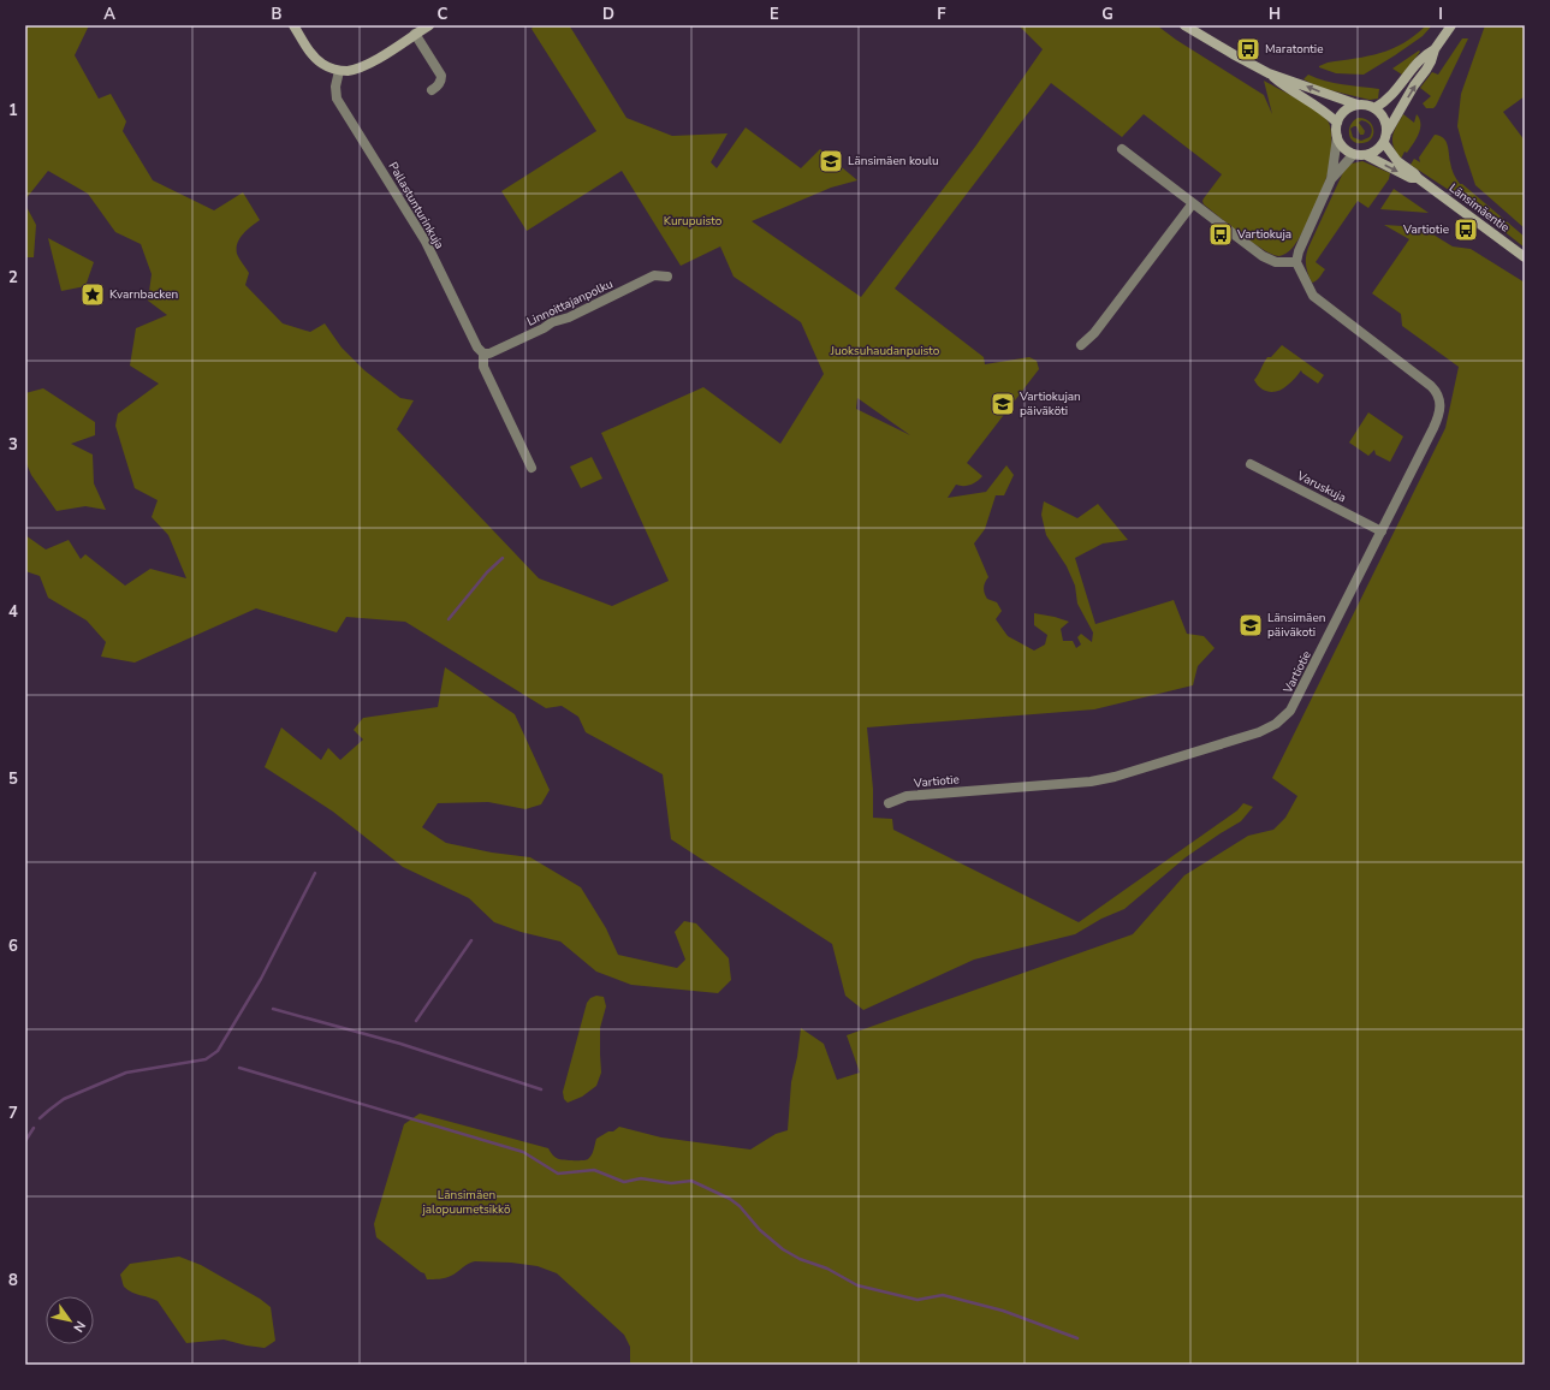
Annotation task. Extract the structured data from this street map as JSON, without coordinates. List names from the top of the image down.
{
  "streets": {
    "main road": ["Länsimäentie"],
    "street": [
      "Pallastunturinkuja",
      "Linnoittajanpolku",
      "Varuskuja",
      "Vartiotie"
    ]
  },
  "crossings": [
    ["Pallastunturinkuja", "Linnoittajanpolku"],
    ["Varuskuja", "Vartiotie"]
  ],
  "parks": ["Kurupuisto", "Juoksuhaudanpuisto", "Länsimäen jalopuumetsikkö"],
  "places": {
    "bus stop": ["Maratontie", "Vartiotie", "Vartiokuja"],
    "school or university": ["Länsimäen koulu", "Vartiokujan päiväköti", "Länsimäen päiväkoti"],
    "place": ["Kvarnbacken"]
  },
  "north": "bottom right",
  "grid": {
    "columns": [
      "A",
      "B",
      "C",
      "D",
      "E",
      "F",
      "G",
      "H",
      "I"
    ],
    "rows": [
      "1",
      "2",
      "3",
      "4",
      "5",
      "6",
      "7",
      "8"
    ]
  }
}
